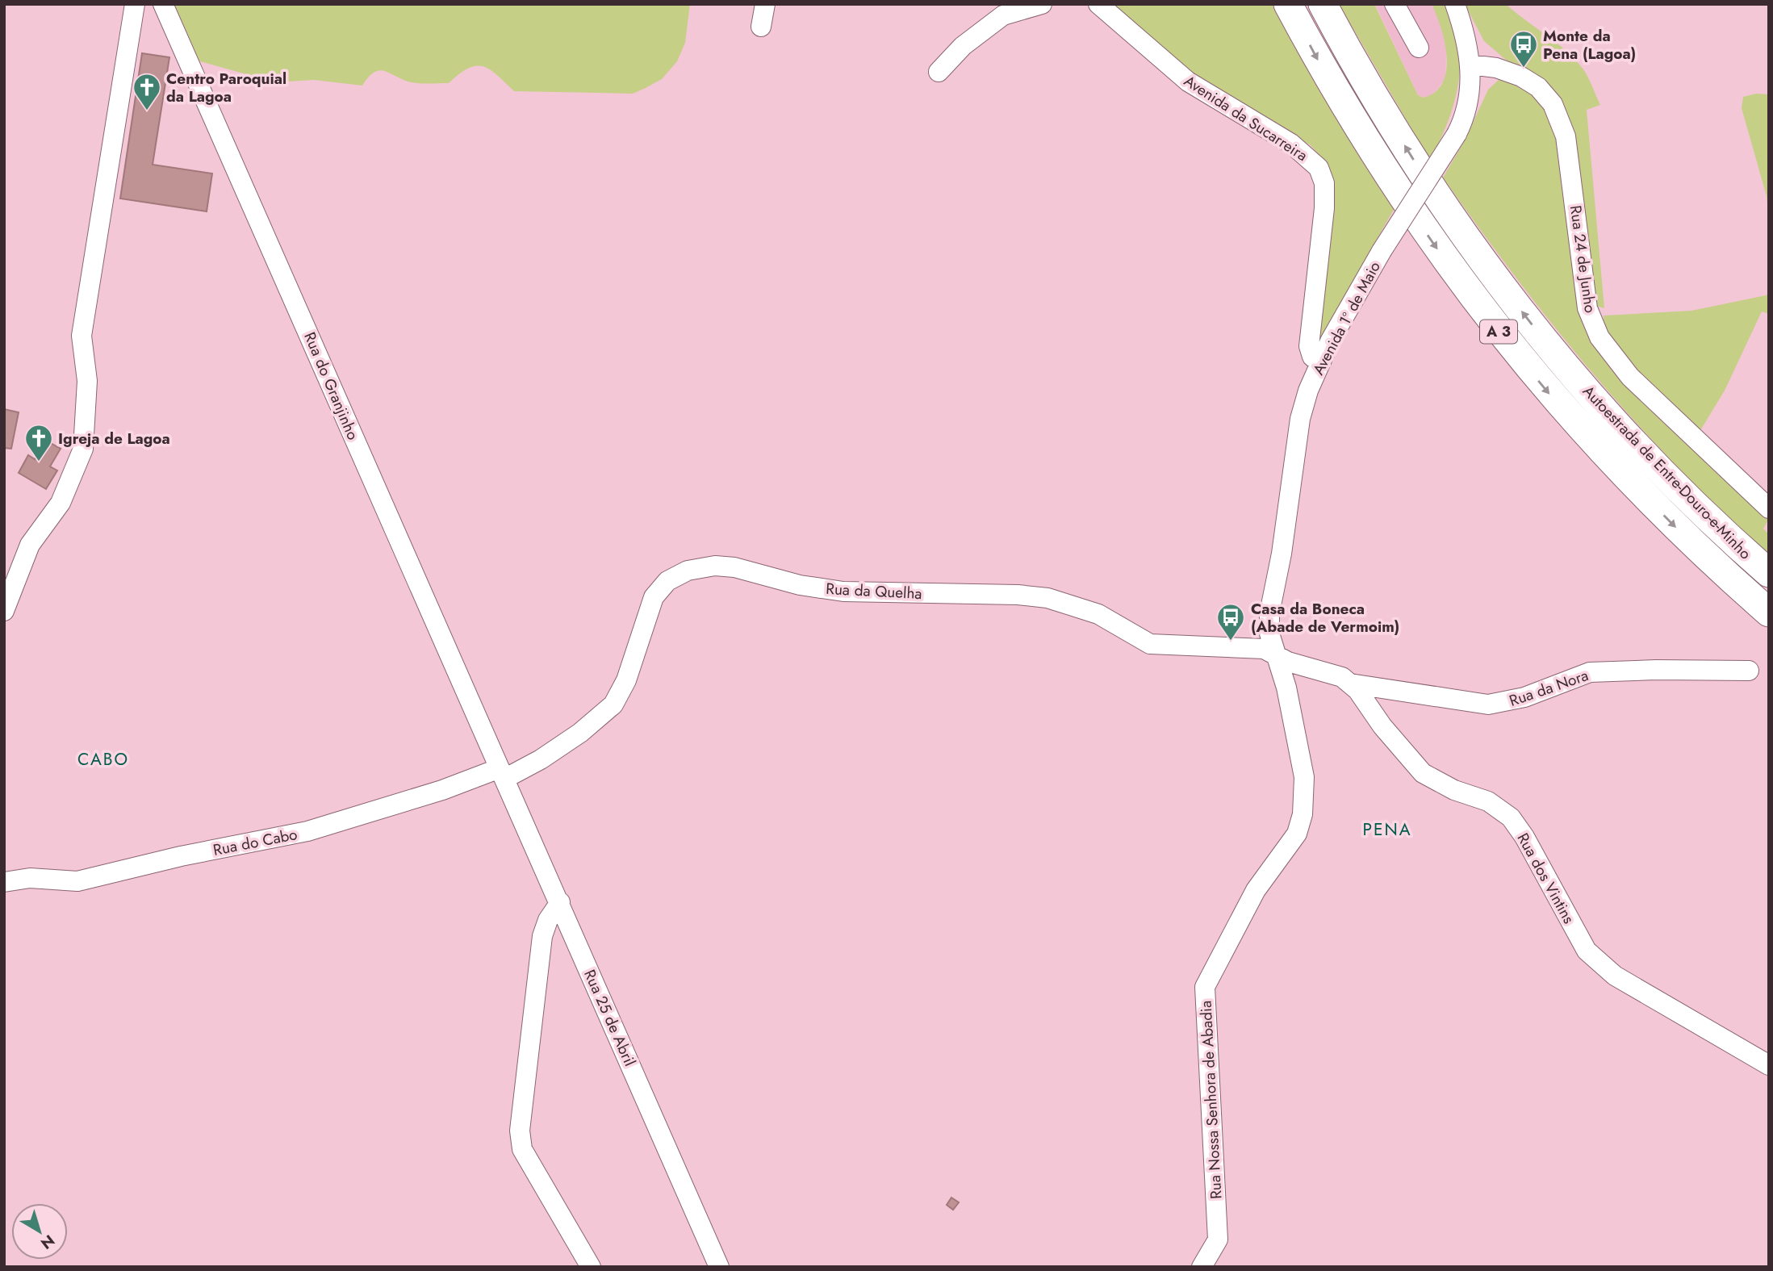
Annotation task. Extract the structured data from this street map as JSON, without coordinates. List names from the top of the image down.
{
  "streets": {
    "highway": ["A 3", "Autoestrada de Entre-Douro-e-Minho"],
    "street": [
      "Avenida da Sucarreira",
      "Rua 24 de Junho",
      "Avenida 1º de Maio",
      "Rua do Granjinho",
      "Rua da Quelha",
      "Rua da Nora",
      "Rua do Cabo",
      "Rua dos Vintins",
      "Rua 25 de Abril",
      "Rua Nossa Senhora de Abadia"
    ]
  },
  "crossings": [
    ["Avenida da Sucarreira", "Avenida 1º de Maio"],
    ["Rua 24 de Junho", "Avenida 1º de Maio"],
    ["Avenida 1º de Maio", "Rua da Quelha"],
    ["Avenida 1º de Maio", "Rua dos Vintins"],
    ["Avenida 1º de Maio", "Rua Nossa Senhora de Abadia"],
    ["Rua do Granjinho", "Rua da Quelha"],
    ["Rua do Granjinho", "Rua do Cabo"],
    ["Rua do Granjinho", "Rua 25 de Abril"],
    ["Rua da Quelha", "Rua do Cabo"],
    ["Rua da Quelha", "Rua dos Vintins"],
    ["Rua da Quelha", "Rua 25 de Abril"],
    ["Rua da Quelha", "Rua Nossa Senhora de Abadia"],
    ["Rua da Nora", "Rua dos Vintins"],
    ["Rua do Cabo", "Rua 25 de Abril"],
    ["Rua dos Vintins", "Rua Nossa Senhora de Abadia"]
  ],
  "districts": ["CABO", "PENA"],
  "places": {
    "bus stop": ["Monte da Pena (Lagoa)", "Casa da Boneca (Abade de Vermoim)"],
    "church": ["Centro Paroquial da Lagoa", "Igreja de Lagoa"]
  },
  "north": "bottom right"
}
